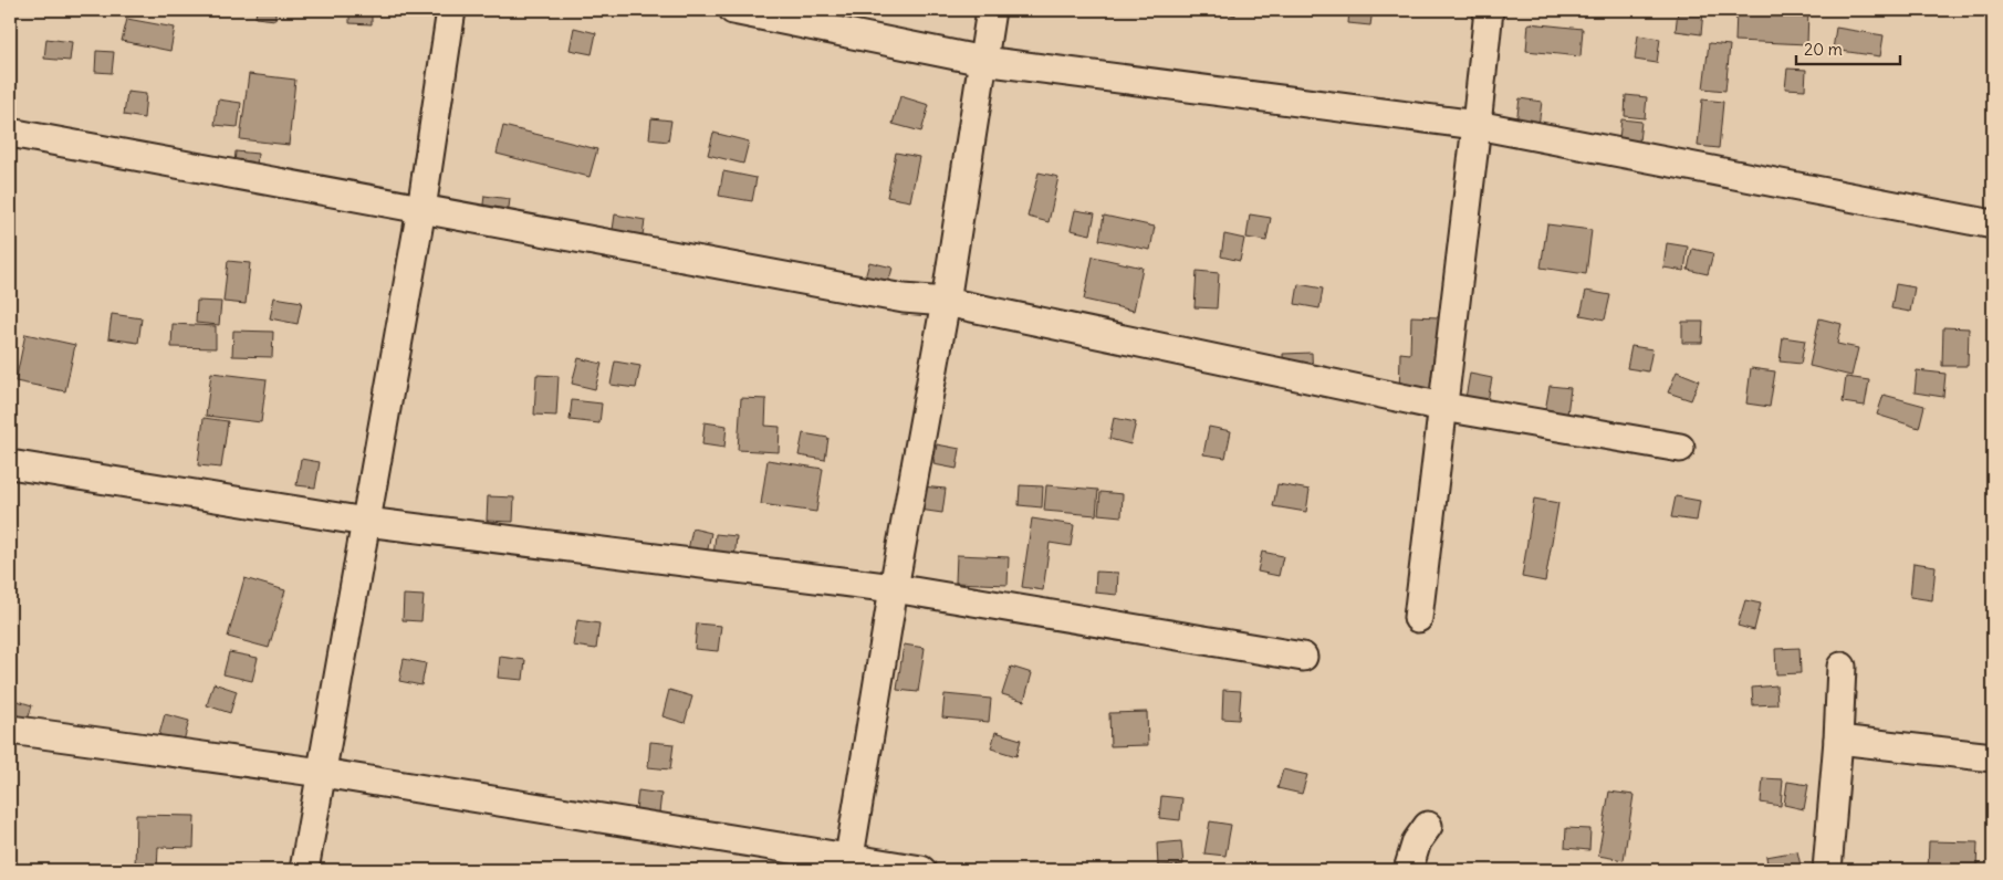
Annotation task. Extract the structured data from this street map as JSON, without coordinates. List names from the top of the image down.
{
  "scale_bar": "20 m"
}
